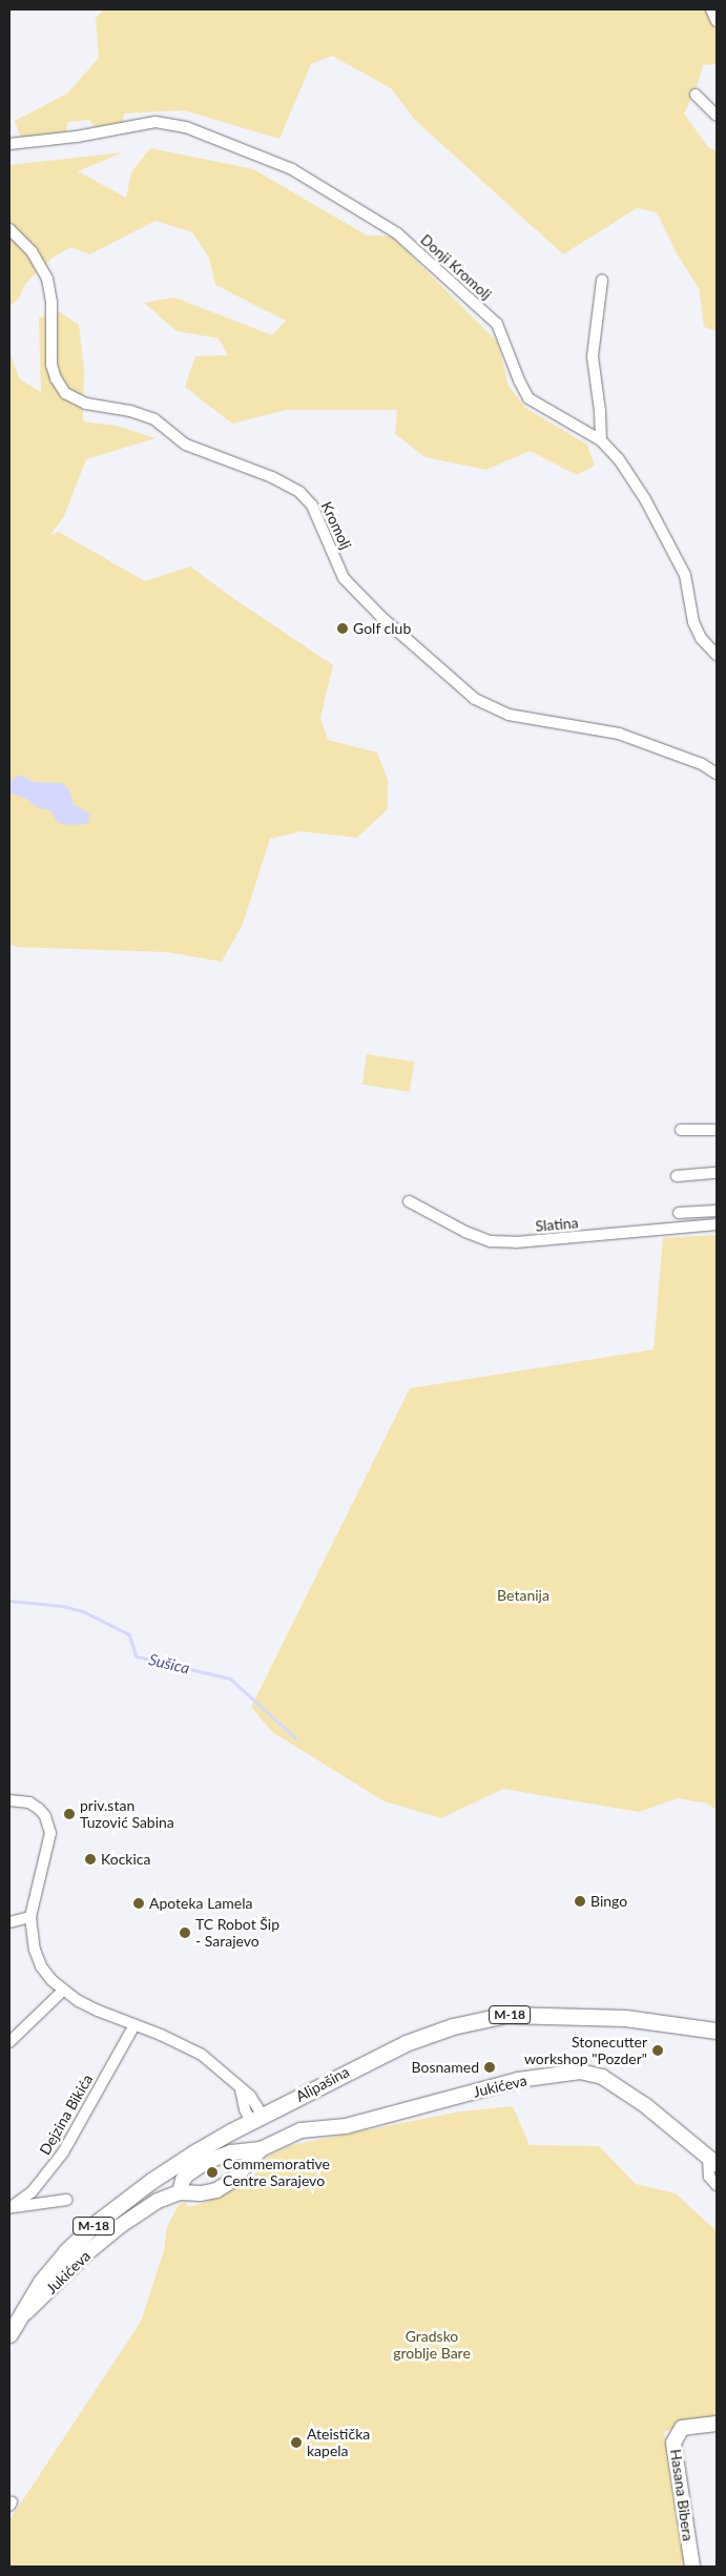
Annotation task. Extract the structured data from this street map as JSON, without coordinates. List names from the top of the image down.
{
  "streets": {
    "main road": ["M-18", "Alipašina"],
    "street": [
      "Donji Kromolj",
      "Kromolj",
      "Slatina",
      "Jukićeva",
      "Dejzina Bikića",
      "Hasana Bibera"
    ]
  },
  "crossings": [
    ["Alipašina", "Jukićeva"]
  ],
  "water": ["Sušica"],
  "parks": ["Betanija", "Gradsko groblje Bare"],
  "places": [
    "Golf club",
    "priv.stan Tuzović Sabina",
    "Kockica",
    "Bingo",
    "Apoteka Lamela",
    "TC Robot Šip - Sarajevo",
    "Stonecutter workshop \"Pozder\"",
    "Bosnamed",
    "Commemorative Centre Sarajevo",
    "Ateistička kapela"
  ]
}
